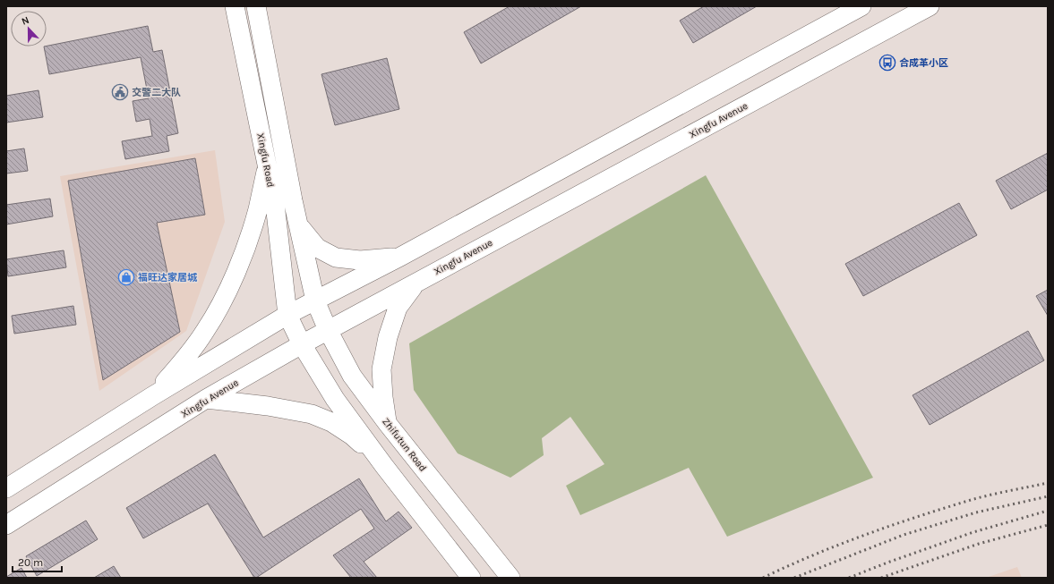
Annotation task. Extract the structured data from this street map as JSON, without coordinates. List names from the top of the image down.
{
  "streets": {
    "main road": ["Xingfu Avenue", "Xingfu Road", "Zhifutun Road"]
  },
  "crossings": [
    ["Xingfu Avenue", "Zhifutun Road"],
    ["Xingfu Road", "Zhifutun Road"]
  ],
  "places": {
    "bus stop": ["合成革小区"],
    "public building": ["交警二大队"],
    "shop": ["福旺达家居城"]
  },
  "scale_bar": "20 m",
  "north": "top"
}
